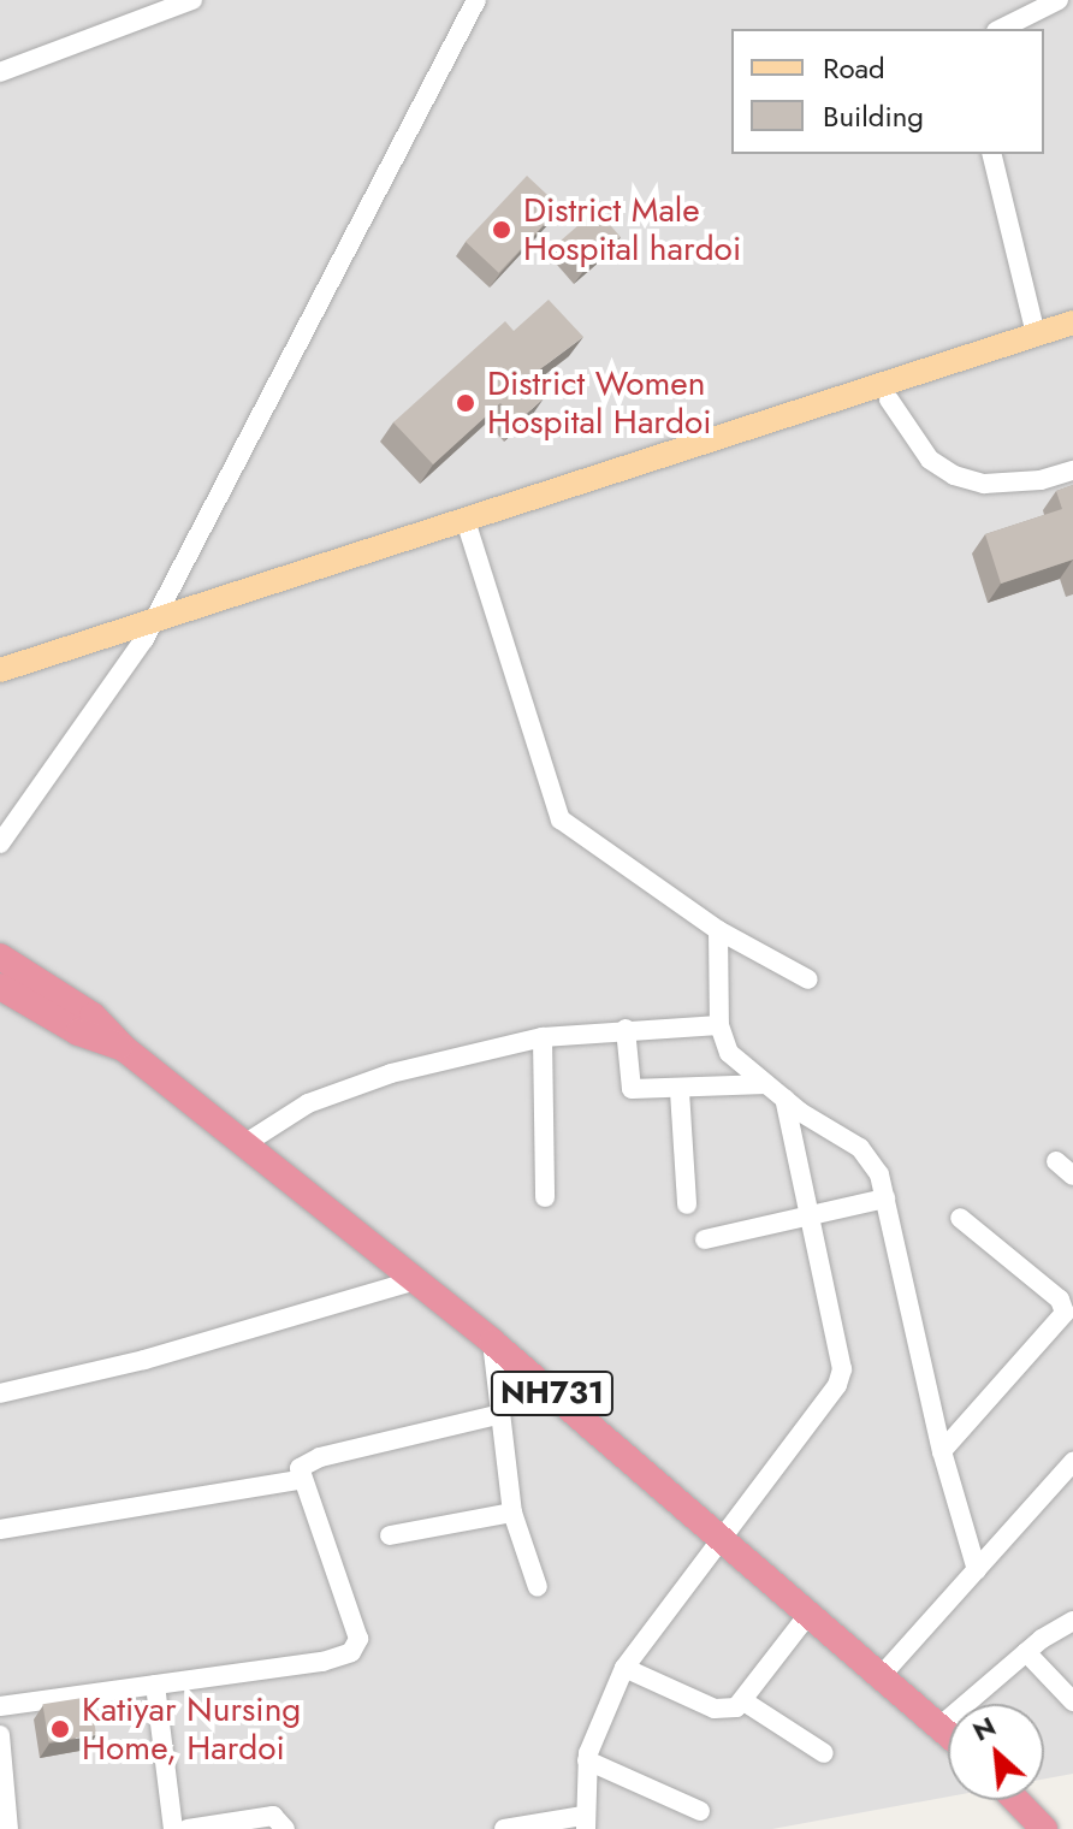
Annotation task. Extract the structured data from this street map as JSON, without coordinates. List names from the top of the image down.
{
  "streets": {
    "highway": ["NH731"]
  },
  "places": ["District Male Hospital hardoi", "District Women Hospital Hardoi", "Katiyar Nursing Home, Hardoi"],
  "legend": ["Road", "Building"],
  "north": "top left"
}
